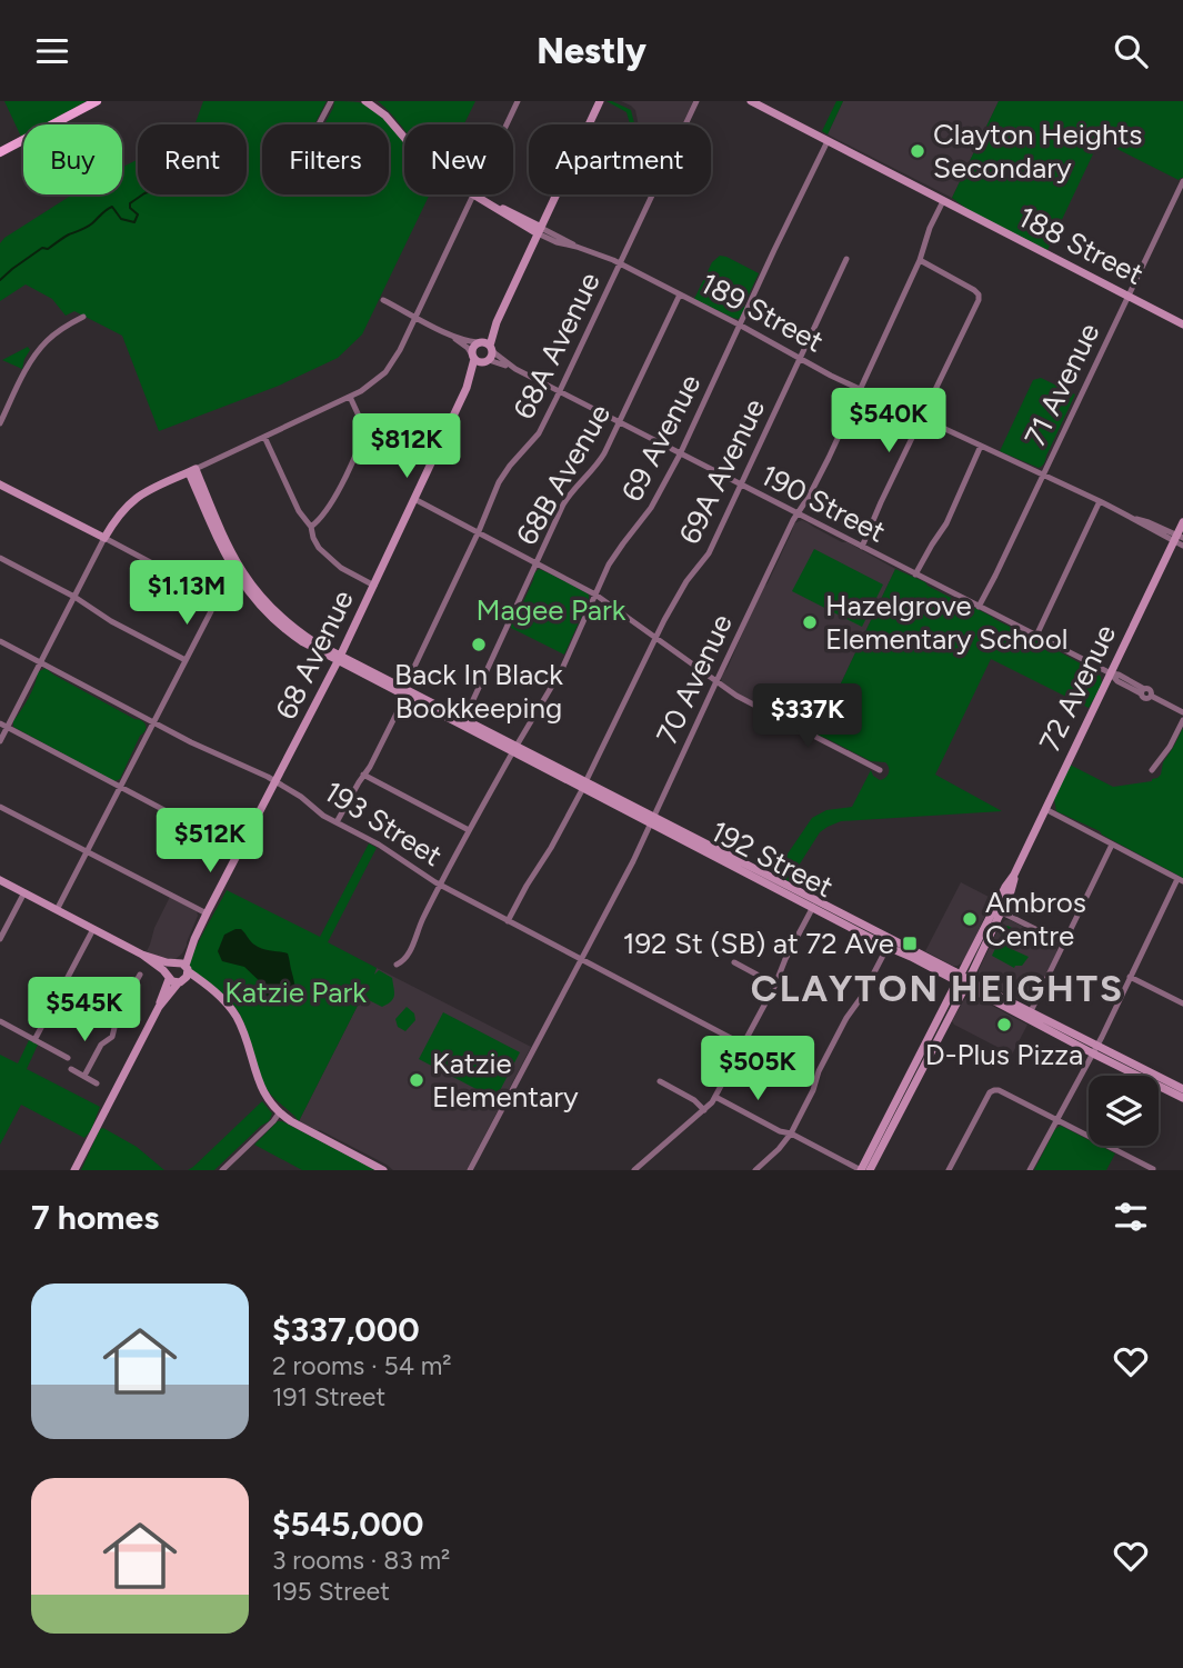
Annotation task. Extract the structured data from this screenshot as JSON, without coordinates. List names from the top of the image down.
{
  "streets": {
    "main road": [
      "188 Street",
      "189 Street",
      "68 Avenue",
      "72 Avenue",
      "192 Street"
    ],
    "street": [
      "68A Avenue",
      "71 Avenue",
      "69 Avenue",
      "69A Avenue",
      "68B Avenue",
      "190 Street",
      "70 Avenue",
      "193 Street"
    ]
  },
  "crossings": [
    ["188 Street", "71 Avenue"],
    ["188 Street", "69 Avenue"],
    ["188 Street", "70 Avenue"],
    ["189 Street", "68A Avenue"],
    ["189 Street", "71 Avenue"],
    ["189 Street", "69 Avenue"],
    ["189 Street", "69A Avenue"],
    ["189 Street", "68B Avenue"],
    ["189 Street", "70 Avenue"],
    ["189 Street", "72 Avenue"],
    ["68A Avenue", "190 Street"],
    ["68A Avenue", "193 Street"],
    ["68A Avenue", "192 Street"],
    ["71 Avenue", "190 Street"],
    ["69 Avenue", "190 Street"],
    ["69 Avenue", "193 Street"],
    ["69 Avenue", "192 Street"],
    ["69A Avenue", "190 Street"],
    ["69A Avenue", "193 Street"],
    ["69A Avenue", "192 Street"],
    ["68B Avenue", "190 Street"],
    ["68B Avenue", "192 Street"],
    ["190 Street", "68 Avenue"],
    ["190 Street", "70 Avenue"],
    ["190 Street", "72 Avenue"],
    ["68 Avenue", "193 Street"],
    ["68 Avenue", "192 Street"],
    ["70 Avenue", "193 Street"],
    ["70 Avenue", "192 Street"],
    ["72 Avenue", "192 Street"]
  ],
  "districts": ["CLAYTON HEIGHTS"],
  "parks": ["Magee Park", "Katzie Park"],
  "places": {
    "other": [
      "Clayton Heights Secondary",
      "Hazelgrove Elementary School",
      "Back In Black Bookkeeping",
      "Ambros Centre",
      "D-Plus Pizza",
      "Katzie Elementary"
    ],
    "transit": ["192 St (SB) at 72 Ave"]
  },
  "page": {
    "header": "Nestly",
    "chip": [
      "Buy",
      "Rent",
      "Filters",
      "New",
      "Apartment"
    ],
    "price": [
      "$540K",
      "$812K",
      "$1.13M",
      "$337K",
      "$512K",
      "$545K",
      "$505K"
    ],
    "heading": "7 homes",
    "list": [
      {
        "name": "$337,000",
        "note": "2 rooms · 54 m² · 191 Street"
      },
      {
        "name": "$545,000",
        "note": "3 rooms · 83 m² · 195 Street"
      }
    ]
  }
}
